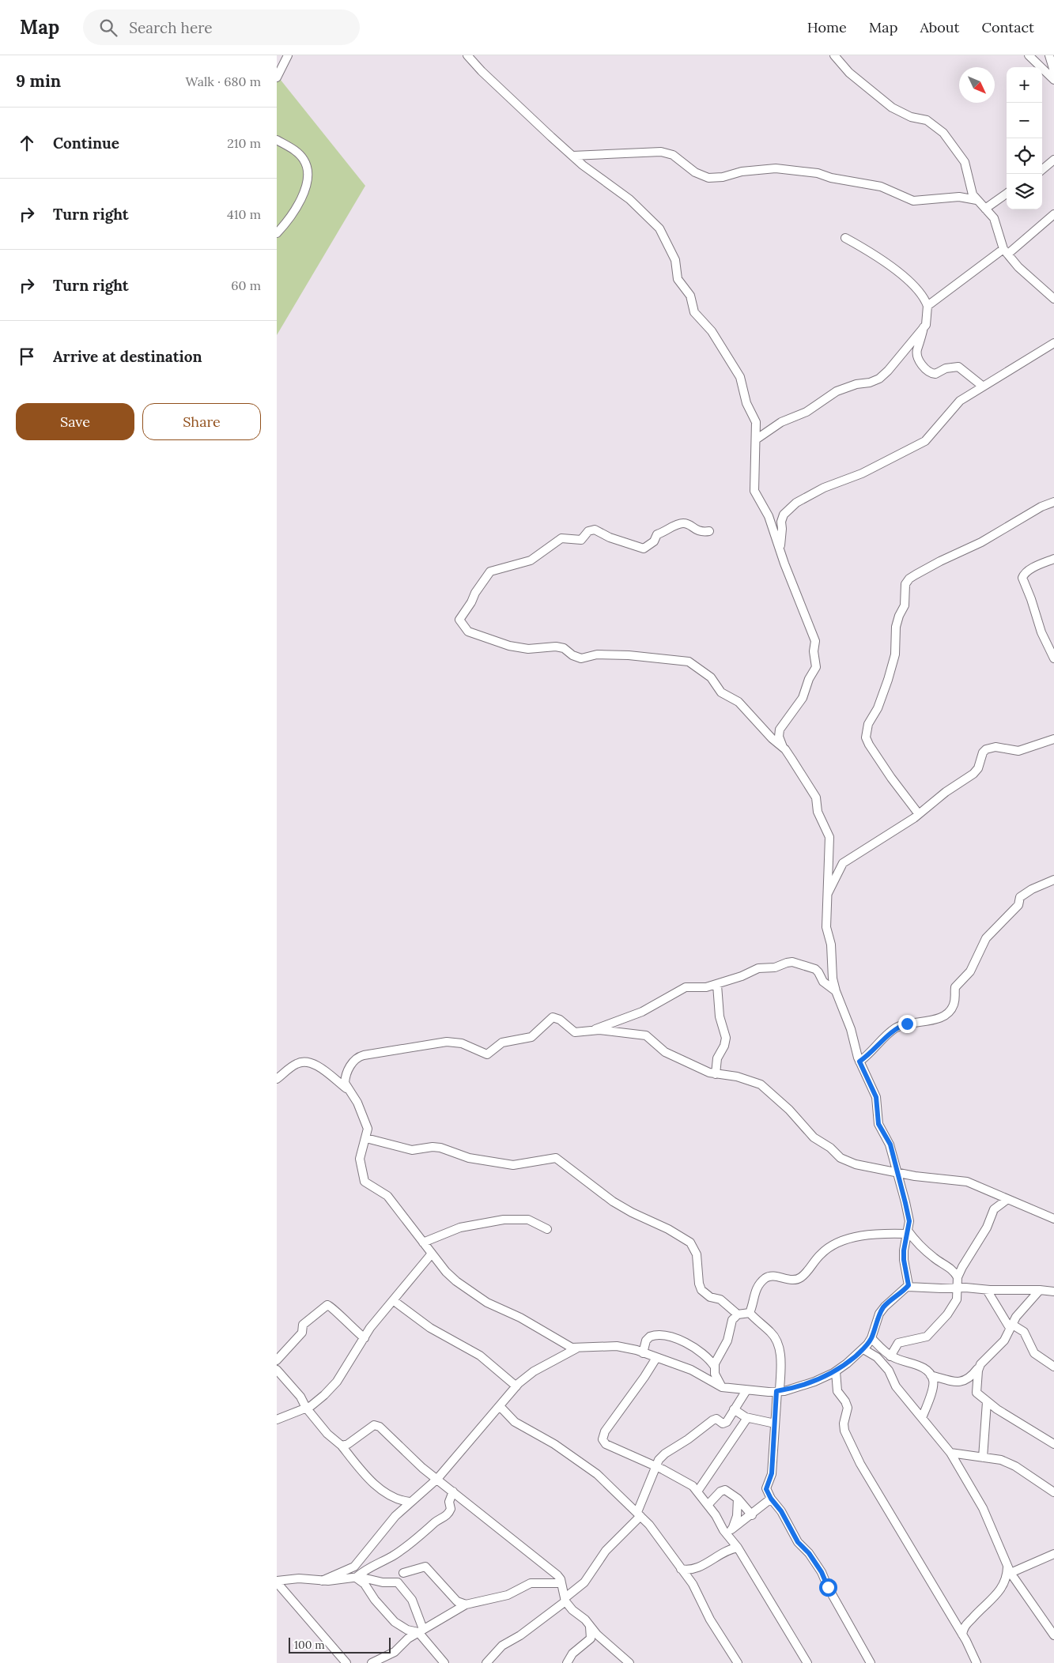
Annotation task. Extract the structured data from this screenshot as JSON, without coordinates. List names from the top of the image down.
{
  "scale_bar": "100 m",
  "north": "bottom right",
  "page": {
    "header": "Map",
    "search": "Search here",
    "nav": [
      "Home",
      "Map",
      "About",
      "Contact"
    ],
    "heading": ["9 min", "Walk · 680 m"],
    "map_buttons": ["+", "−"],
    "list": [
      ["Continue", "210 m"],
      ["Turn right", "410 m"],
      ["Turn right", "60 m"],
      "Arrive at destination"
    ],
    "buttons": ["Save", "Share"],
    "scale": "100 m"
  }
}
